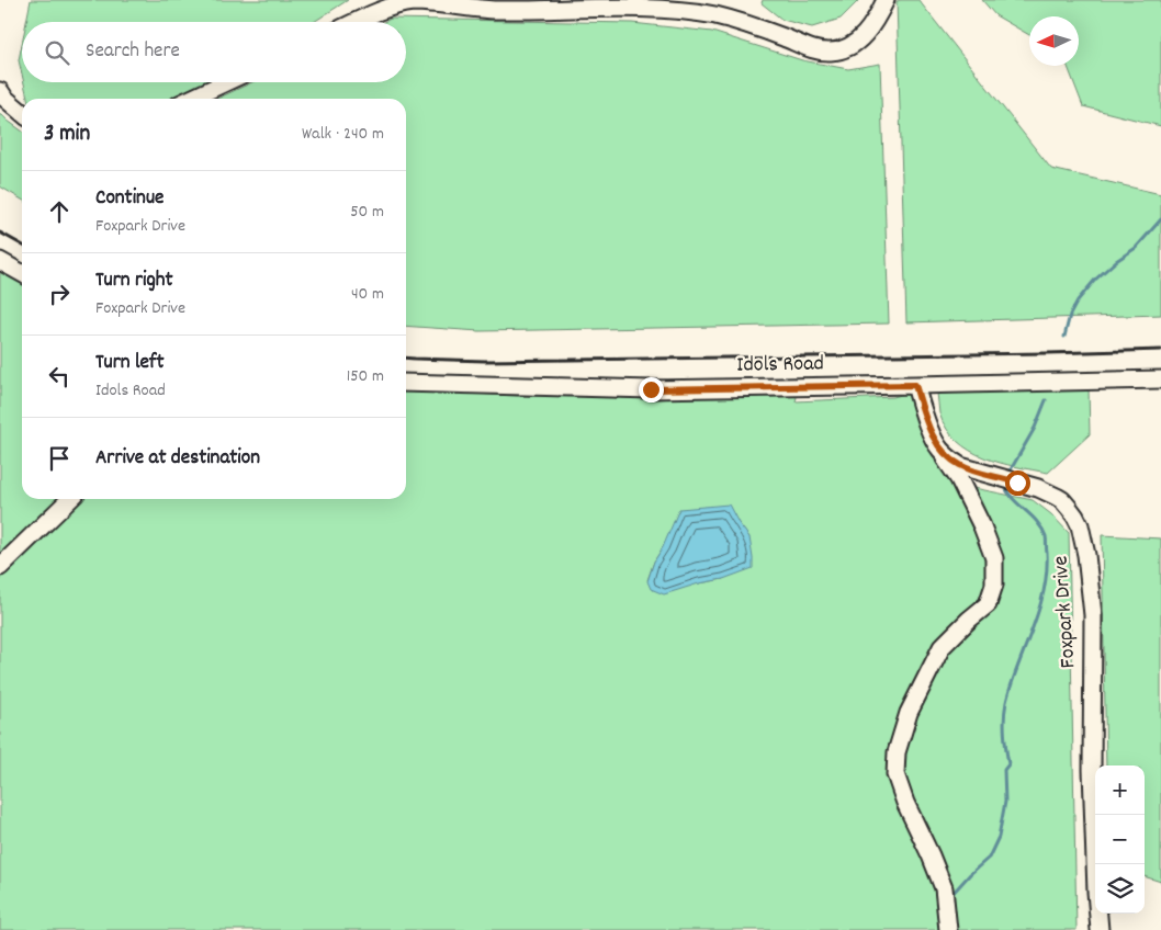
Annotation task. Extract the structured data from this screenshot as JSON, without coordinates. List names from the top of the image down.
{
  "streets": {
    "street": ["Idols Road", "Foxpark Drive"]
  },
  "crossings": [
    ["Idols Road", "Foxpark Drive"]
  ],
  "north": "left",
  "page": {
    "search": "Search here",
    "heading": ["3 min", "Walk · 240 m"],
    "list": [
      ["Continue", "Foxpark Drive", "50 m"],
      ["Turn right", "Foxpark Drive", "40 m"],
      ["Turn left", "Idols Road", "150 m"],
      "Arrive at destination"
    ],
    "map_buttons": ["+", "−"]
  }
}
